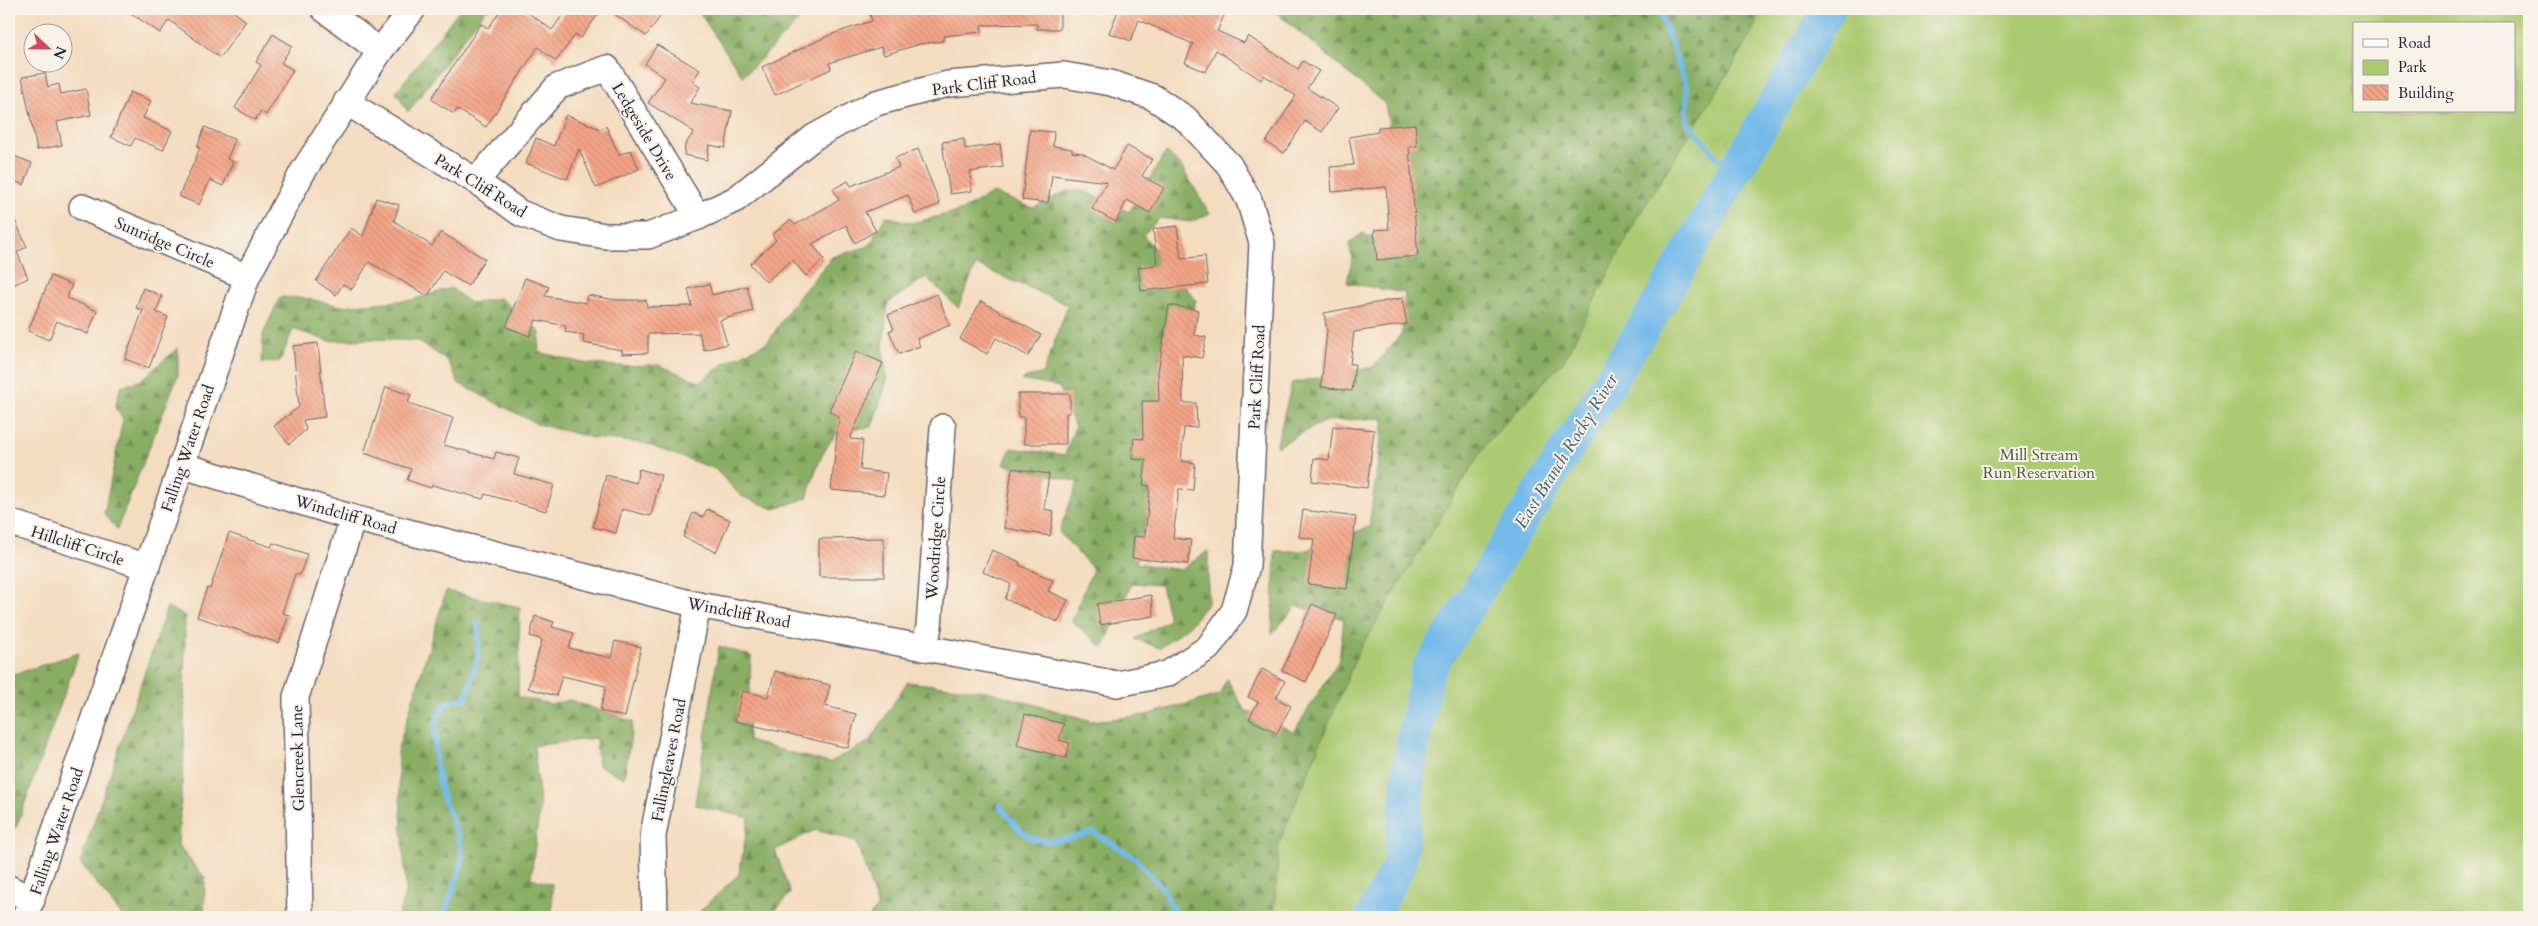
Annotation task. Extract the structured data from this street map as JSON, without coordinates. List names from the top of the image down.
{
  "streets": {
    "street": [
      "Park Cliff Road",
      "Ledgeside Drive",
      "Sunridge Circle",
      "Falling Water Road",
      "Windcliff Road",
      "Woodridge Circle",
      "Hillcliff Circle",
      "Glencreek Lane",
      "Fallingleaves Road"
    ]
  },
  "crossings": [
    ["Park Cliff Road", "Ledgeside Drive"],
    ["Park Cliff Road", "Falling Water Road"],
    ["Park Cliff Road", "Windcliff Road"],
    ["Sunridge Circle", "Falling Water Road"],
    ["Falling Water Road", "Windcliff Road"],
    ["Falling Water Road", "Hillcliff Circle"],
    ["Windcliff Road", "Woodridge Circle"],
    ["Windcliff Road", "Glencreek Lane"],
    ["Windcliff Road", "Fallingleaves Road"]
  ],
  "water": ["East Branch Rocky River"],
  "parks": ["Mill Stream Run Reservation"],
  "legend": ["Road", "Park", "Building"],
  "north": "right"
}
